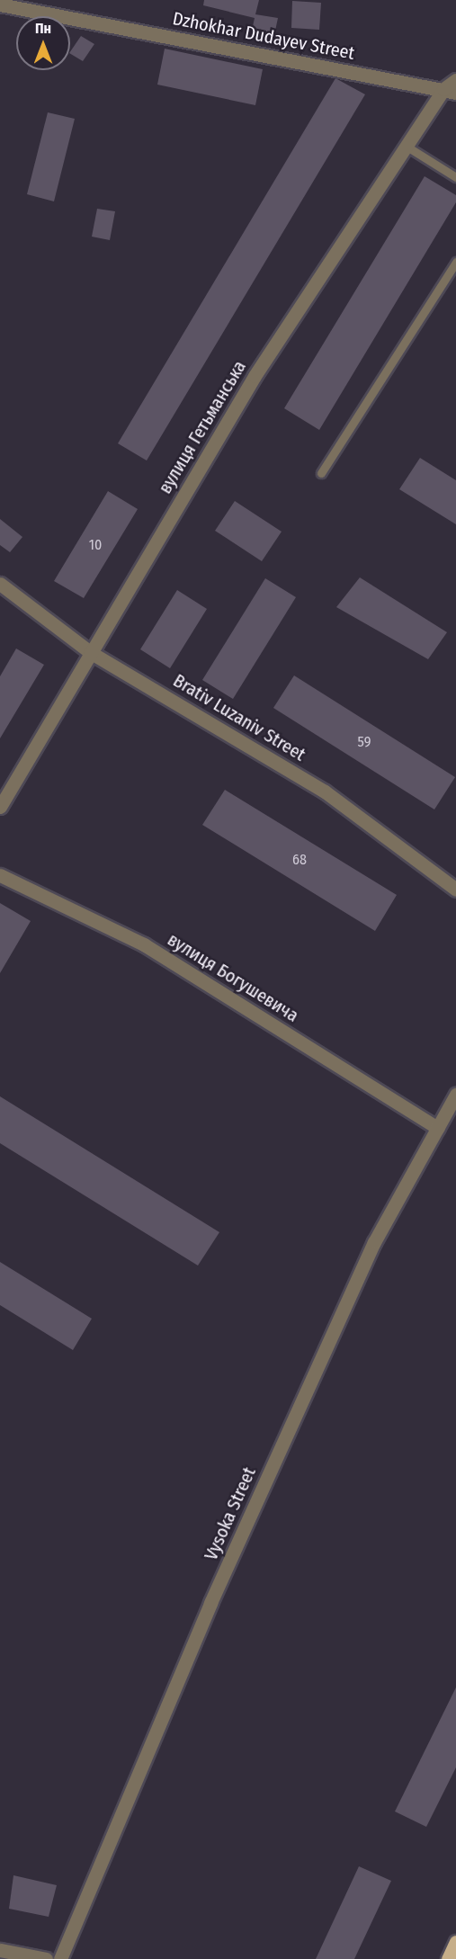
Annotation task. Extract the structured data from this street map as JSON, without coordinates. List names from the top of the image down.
{
  "streets": {
    "street": [
      "Dzhokhar Dudayev Street",
      "вулиця Гетьманська",
      "Brativ Luzaniv Street",
      "вулиця Богушевича",
      "Vysoka Street"
    ]
  },
  "crossings": [
    ["Dzhokhar Dudayev Street", "вулиця Гетьманська"],
    ["вулиця Гетьманська", "Brativ Luzaniv Street"],
    ["вулиця Богушевича", "Vysoka Street"]
  ],
  "house_numbers": ["10", "59", "68"],
  "north": "top"
}
